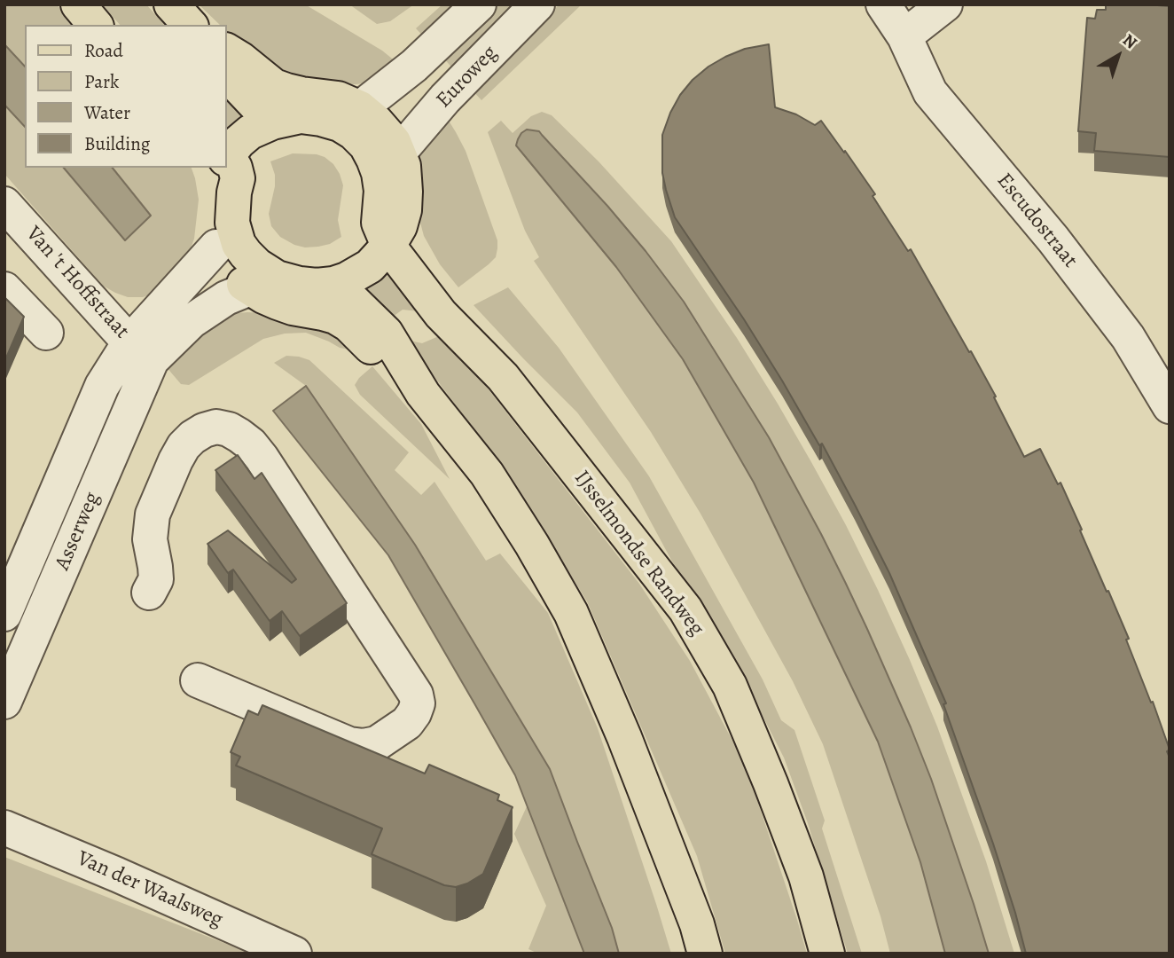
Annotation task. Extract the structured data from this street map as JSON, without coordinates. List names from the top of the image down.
{
  "streets": {
    "main road": ["IJsselmondse Randweg"],
    "street": [
      "Euroweg",
      "Escudostraat",
      "Van 't Hoffstraat",
      "Asserweg",
      "Van der Waalsweg"
    ]
  },
  "crossings": [
    ["Euroweg", "IJsselmondse Randweg"],
    ["Van 't Hoffstraat", "Asserweg"]
  ],
  "legend": [
    "Road",
    "Park",
    "Water",
    "Building"
  ],
  "north": "top right"
}
